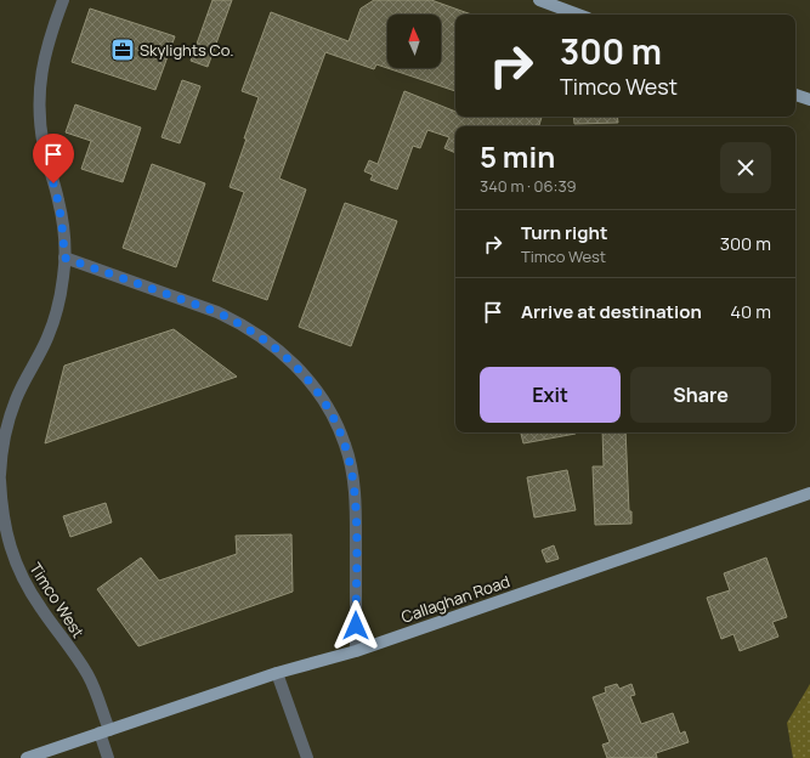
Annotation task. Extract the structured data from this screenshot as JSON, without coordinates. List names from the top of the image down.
{
  "streets": {
    "main road": ["Callaghan Road"],
    "street": ["Timco West"]
  },
  "crossings": [
    ["Callaghan Road", "Timco West"]
  ],
  "places": {
    "office": ["Skylights Co."]
  },
  "north": "top",
  "page": {
    "turn": ["300 m", "Timco West"],
    "heading": ["5 min", "340 m · 06:39"],
    "list": [
      {
        "name": "Turn right",
        "note": "Timco West",
        "value": "300 m"
      },
      {
        "name": "Arrive at destination",
        "value": "40 m"
      }
    ],
    "buttons": ["Exit", "Share"]
  }
}
